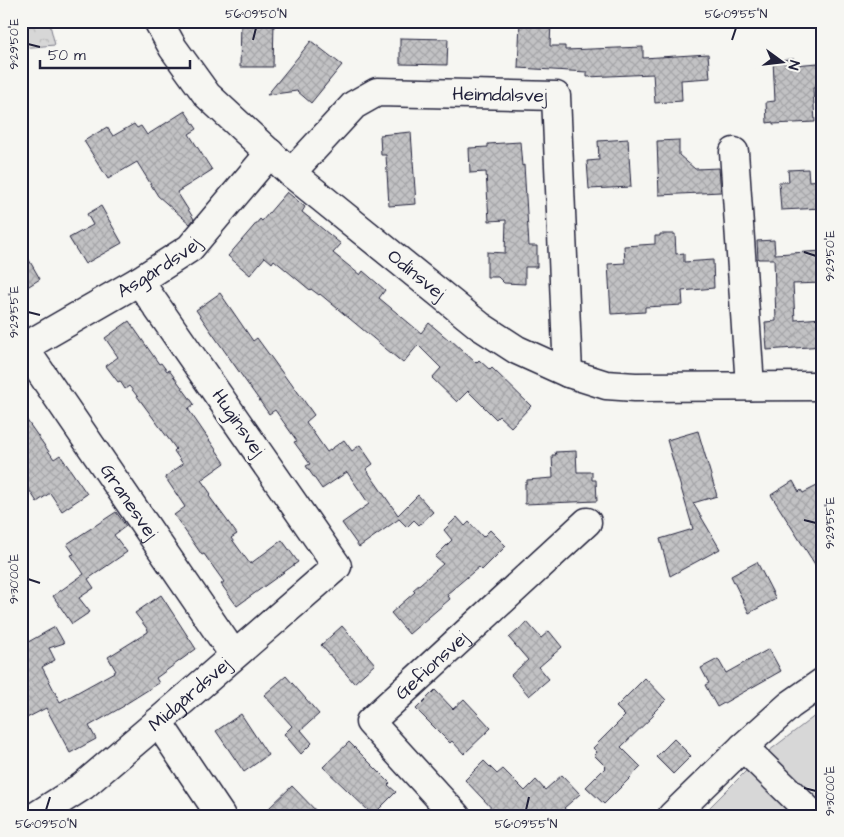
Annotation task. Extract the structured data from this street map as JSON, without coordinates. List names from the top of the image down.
{
  "streets": {
    "street": [
      "Heimdalsvej",
      "Asgårdsvej",
      "Odinsvej",
      "Huginsvej",
      "Granesvej",
      "Gefionsvej",
      "Midgårdsvej"
    ]
  },
  "crossings": [
    ["Heimdalsvej", "Odinsvej"],
    ["Asgårdsvej", "Odinsvej"],
    ["Asgårdsvej", "Huginsvej"],
    ["Asgårdsvej", "Granesvej"],
    ["Huginsvej", "Midgårdsvej"],
    ["Granesvej", "Midgårdsvej"]
  ],
  "scale_bar": "50 m",
  "north": "right",
  "coordinates": [
    "56°09'50\"N",
    "56°09'55\"N",
    "9°29'50\"E",
    "9°29'55\"E",
    "9°30'00\"E"
  ]
}
